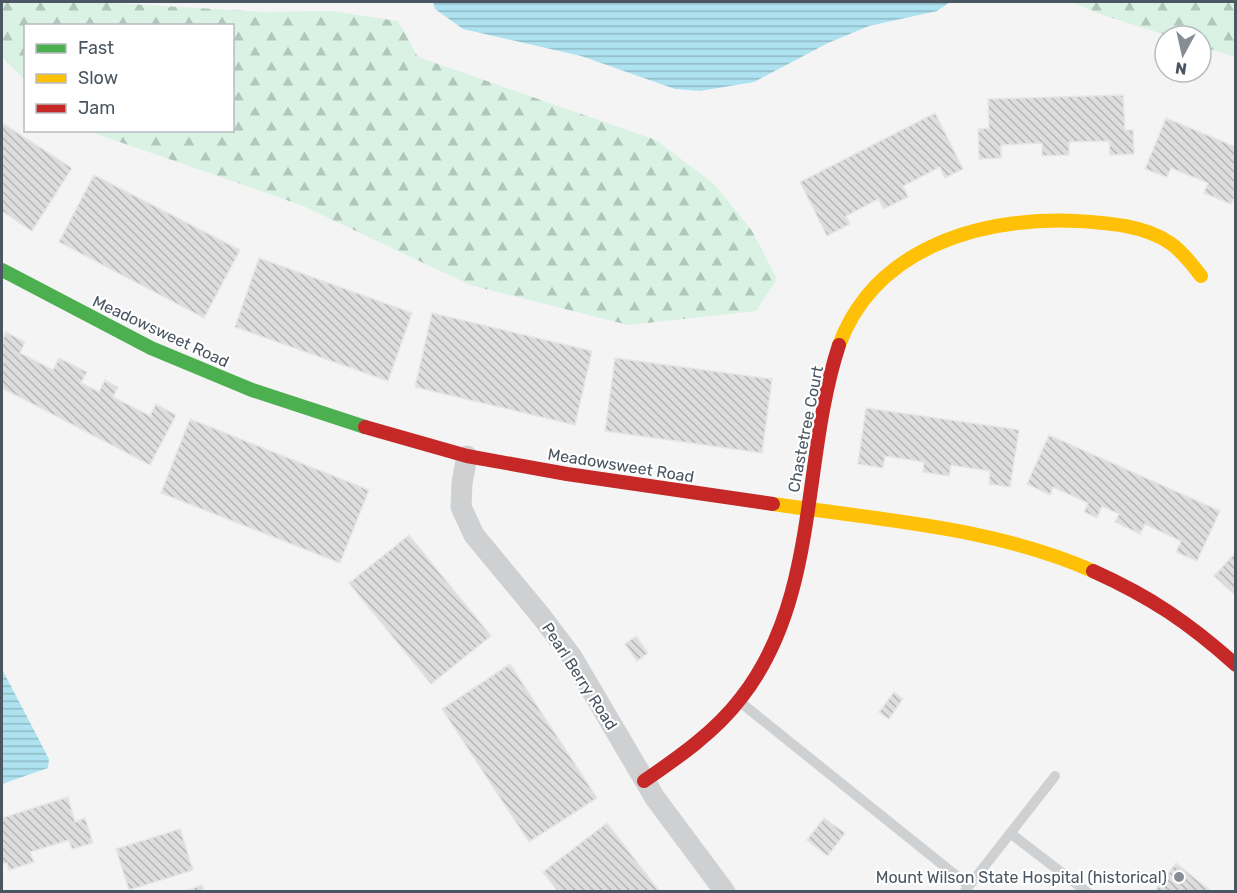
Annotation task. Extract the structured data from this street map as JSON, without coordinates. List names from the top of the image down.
{
  "streets": {
    "street": ["Meadowsweet Road", "Chastetree Court", "Pearl Berry Road"]
  },
  "crossings": [
    ["Meadowsweet Road", "Chastetree Court"],
    ["Meadowsweet Road", "Pearl Berry Road"],
    ["Chastetree Court", "Pearl Berry Road"]
  ],
  "places": ["Mount Wilson State Hospital (historical)"],
  "legend": ["Fast", "Slow", "Jam"],
  "north": "bottom"
}
